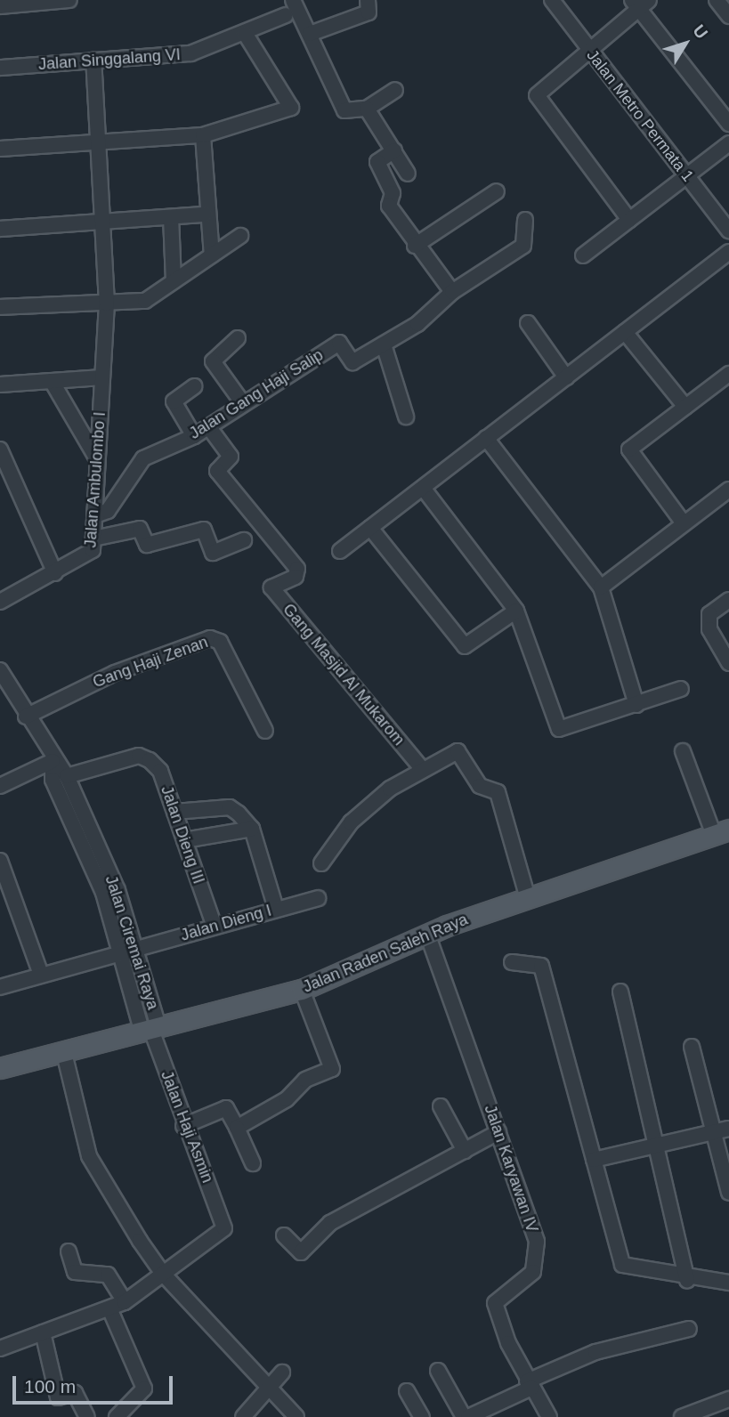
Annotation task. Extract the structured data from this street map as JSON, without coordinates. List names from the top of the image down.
{
  "streets": {
    "main road": ["Jalan Raden Saleh Raya"],
    "street": [
      "Jalan Singgalang VI",
      "Jalan Metro Permata 1",
      "Jalan Gang Haji Salip",
      "Jalan Ambulombo I",
      "Gang Haji Zenan",
      "Gang Masjid Al Mukarom",
      "Jalan Dieng III",
      "Jalan Dieng I",
      "Jalan Ciremai Raya",
      "Jalan Haji Asmin",
      "Jalan Karyawan IV"
    ]
  },
  "crossings": [
    ["Jalan Singgalang VI", "Jalan Ambulombo I"],
    ["Jalan Gang Haji Salip", "Jalan Ambulombo I"],
    ["Jalan Gang Haji Salip", "Gang Masjid Al Mukarom"],
    ["Gang Haji Zenan", "Jalan Ciremai Raya"],
    ["Jalan Dieng III", "Jalan Dieng I"],
    ["Jalan Dieng III", "Jalan Ciremai Raya"],
    ["Jalan Dieng I", "Jalan Ciremai Raya"],
    ["Jalan Ciremai Raya", "Jalan Raden Saleh Raya"],
    ["Jalan Ciremai Raya", "Jalan Haji Asmin"],
    ["Jalan Raden Saleh Raya", "Jalan Haji Asmin"],
    ["Jalan Raden Saleh Raya", "Jalan Karyawan IV"]
  ],
  "scale_bar": "100 m",
  "north": "top right"
}
